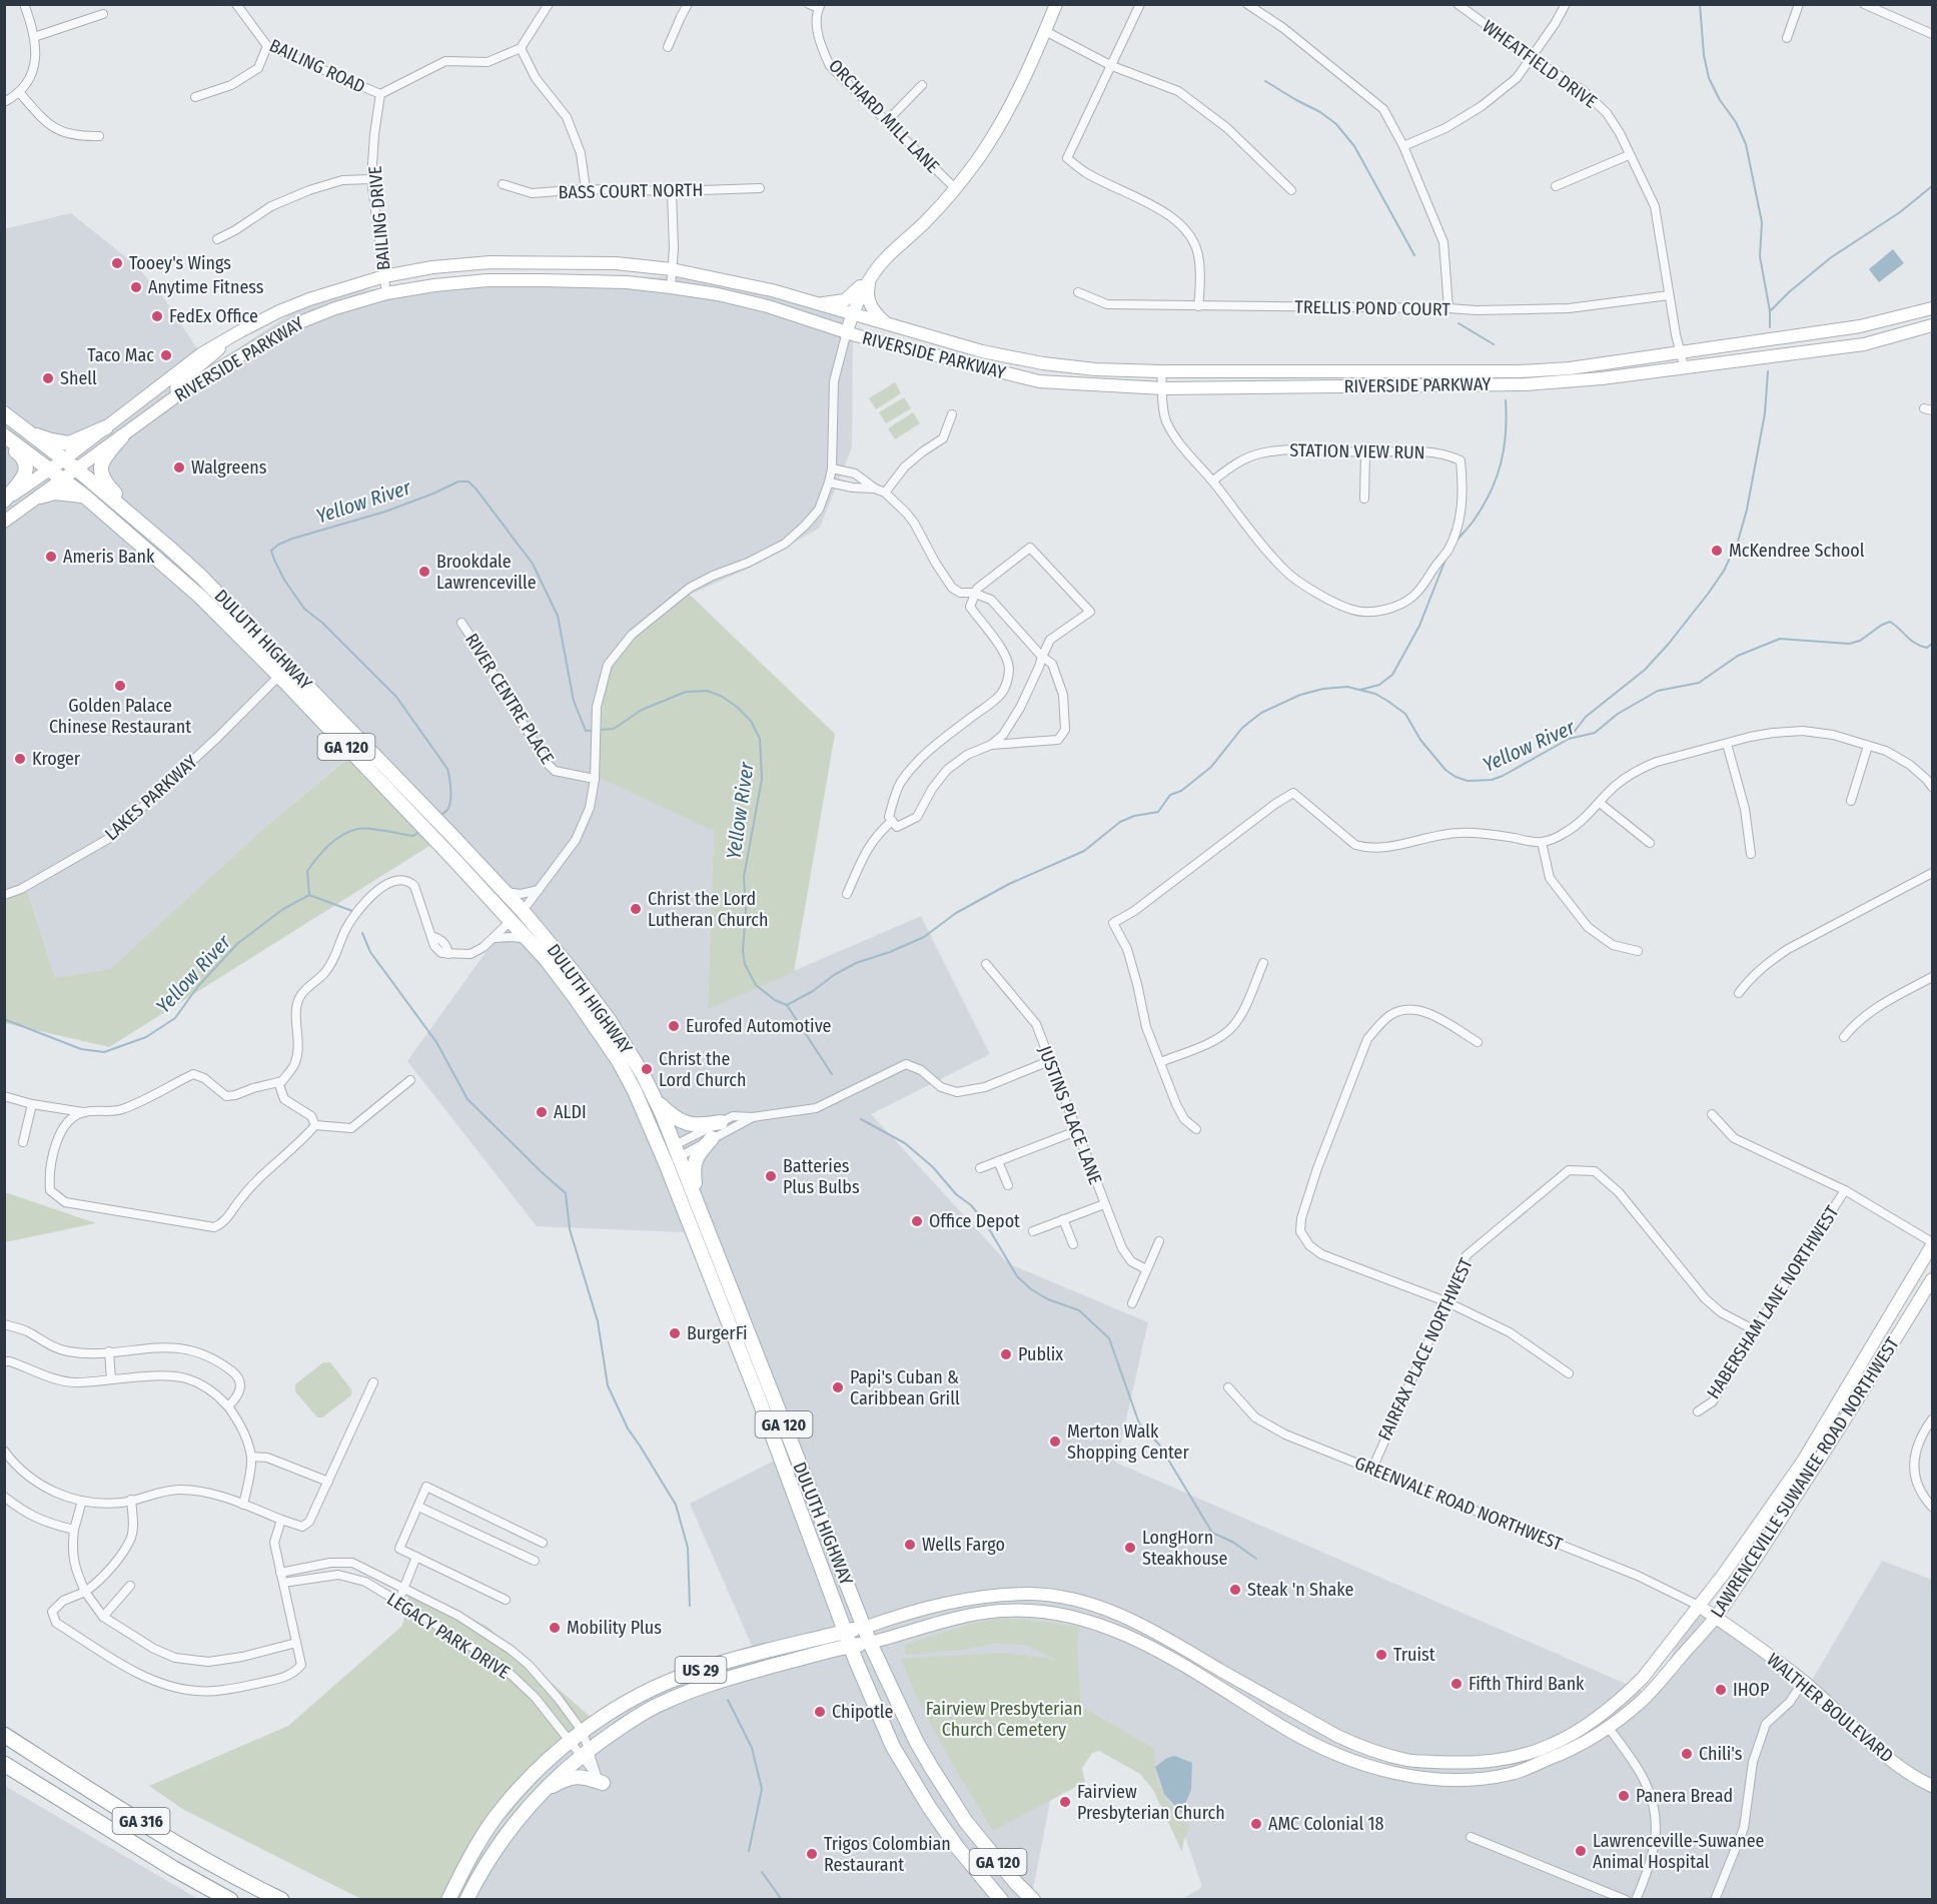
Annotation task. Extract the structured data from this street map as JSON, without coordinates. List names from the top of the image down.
{
  "streets": {
    "highway": ["GA 316"],
    "main road": [
      "RIVERSIDE PARKWAY",
      "DULUTH HIGHWAY",
      "GA 120",
      "LAWRENCEVILLE SUWANEE ROAD NORTHWEST",
      "US 29",
      "WALTHER BOULEVARD"
    ],
    "street": [
      "WHEATFIELD DRIVE",
      "BAILING ROAD",
      "ORCHARD MILL LANE",
      "BASS COURT NORTH",
      "BAILING DRIVE",
      "TRELLIS POND COURT",
      "STATION VIEW RUN",
      "RIVER CENTRE PLACE",
      "LAKES PARKWAY",
      "JUSTINS PLACE LANE",
      "HABERSHAM LANE NORTHWEST",
      "FAIRFAX PLACE NORTHWEST",
      "GREENVALE ROAD NORTHWEST",
      "LEGACY PARK DRIVE"
    ]
  },
  "crossings": [
    ["WHEATFIELD DRIVE", "TRELLIS POND COURT"],
    ["WHEATFIELD DRIVE", "RIVERSIDE PARKWAY"],
    ["BAILING ROAD", "BAILING DRIVE"],
    ["BAILING DRIVE", "RIVERSIDE PARKWAY"],
    ["RIVERSIDE PARKWAY", "STATION VIEW RUN"],
    ["RIVERSIDE PARKWAY", "DULUTH HIGHWAY"],
    ["DULUTH HIGHWAY", "LAKES PARKWAY"],
    ["DULUTH HIGHWAY", "LAWRENCEVILLE SUWANEE ROAD NORTHWEST"],
    ["DULUTH HIGHWAY", "US 29"],
    ["HABERSHAM LANE NORTHWEST", "FAIRFAX PLACE NORTHWEST"],
    ["FAIRFAX PLACE NORTHWEST", "GREENVALE ROAD NORTHWEST"],
    ["LAWRENCEVILLE SUWANEE ROAD NORTHWEST", "GREENVALE ROAD NORTHWEST"],
    ["LAWRENCEVILLE SUWANEE ROAD NORTHWEST", "US 29"],
    ["LAWRENCEVILLE SUWANEE ROAD NORTHWEST", "WALTHER BOULEVARD"],
    ["GREENVALE ROAD NORTHWEST", "WALTHER BOULEVARD"],
    ["LEGACY PARK DRIVE", "US 29"]
  ],
  "water": ["Yellow River"],
  "parks": ["Fairview Presbyterian Church Cemetery"],
  "places": [
    "Tooey's Wings",
    "Anytime Fitness",
    "FedEx Office",
    "Taco Mac",
    "Shell",
    "Walgreens",
    "McKendree School",
    "Ameris Bank",
    "Brookdale Lawrenceville",
    "Golden Palace Chinese Restaurant",
    "Kroger",
    "Christ the Lord Lutheran Church",
    "Eurofed Automotive",
    "Christ the Lord Church",
    "ALDI",
    "Batteries Plus Bulbs",
    "Office Depot",
    "BurgerFi",
    "Publix",
    "Papi's Cuban & Caribbean Grill",
    "Merton Walk Shopping Center",
    "Wells Fargo",
    "LongHorn Steakhouse",
    "Steak 'n Shake",
    "Mobility Plus",
    "Truist",
    "Fifth Third Bank",
    "IHOP",
    "Chipotle",
    "Chili's",
    "Panera Bread",
    "Fairview Presbyterian Church",
    "AMC Colonial 18",
    "Lawrenceville-Suwanee Animal Hospital",
    "Trigos Colombian Restaurant"
  ]
}
